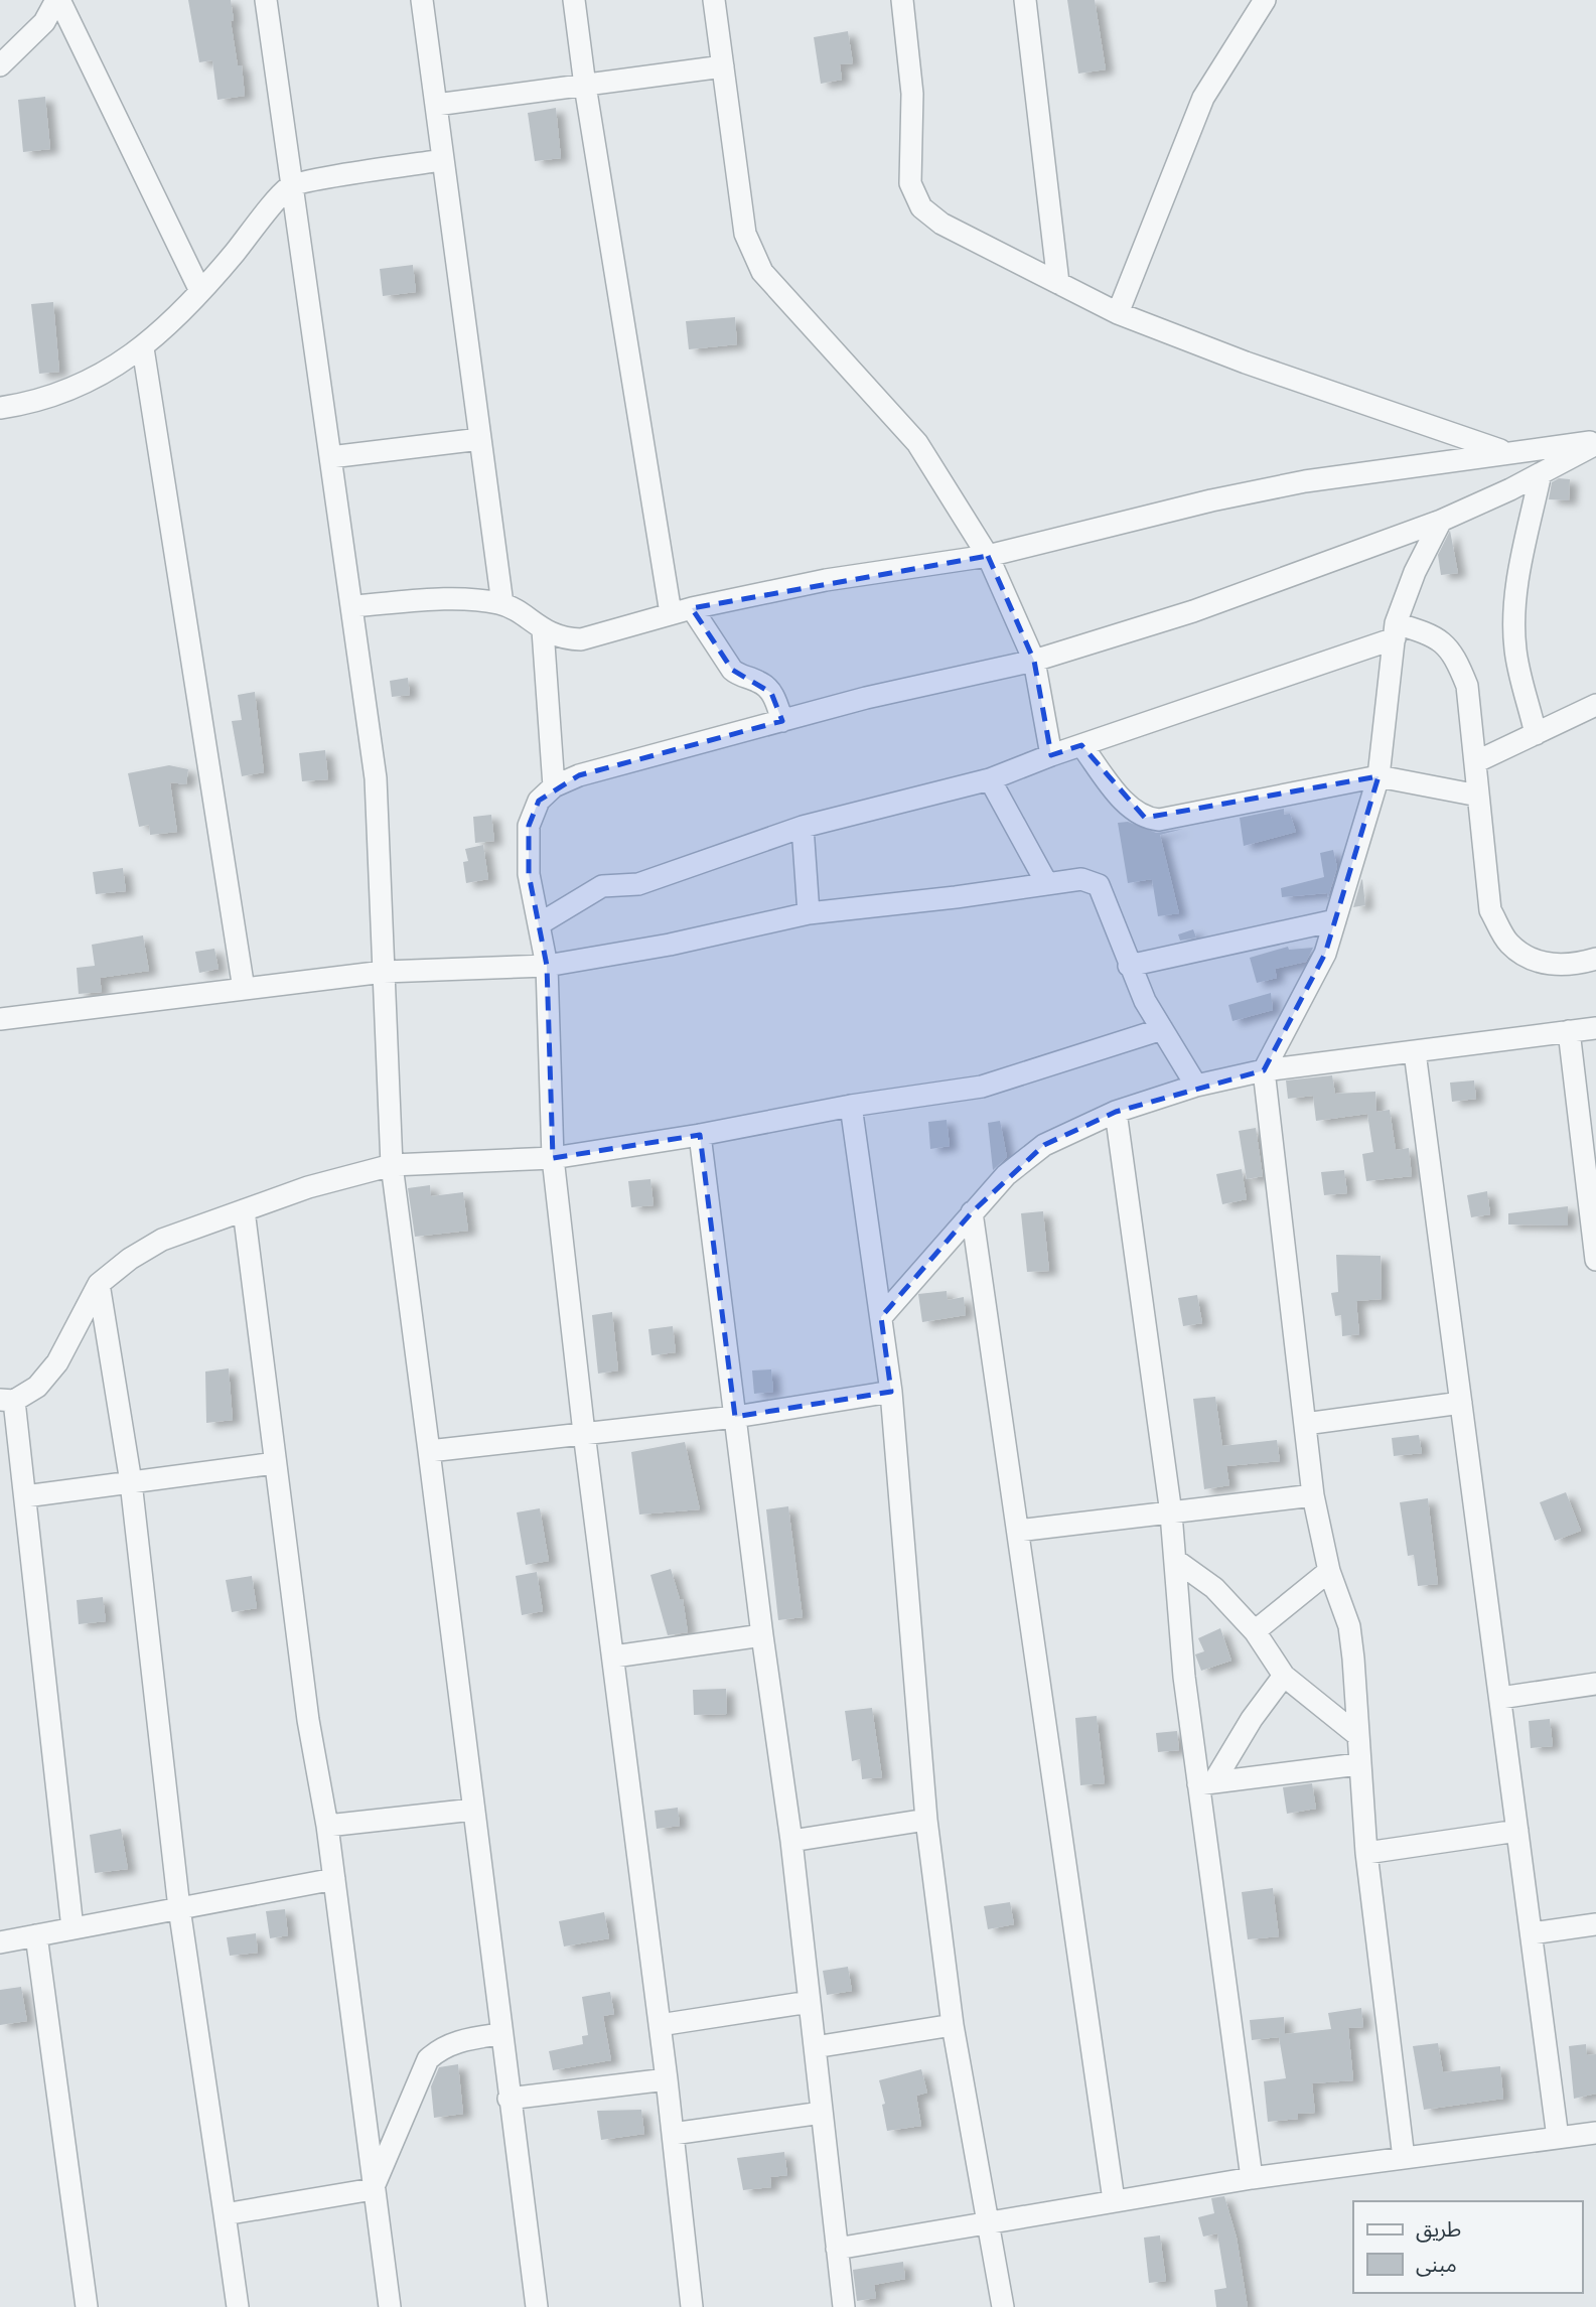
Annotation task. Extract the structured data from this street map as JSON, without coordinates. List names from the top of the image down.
{
  "legend": ["طريق", "مبنى"]
}
